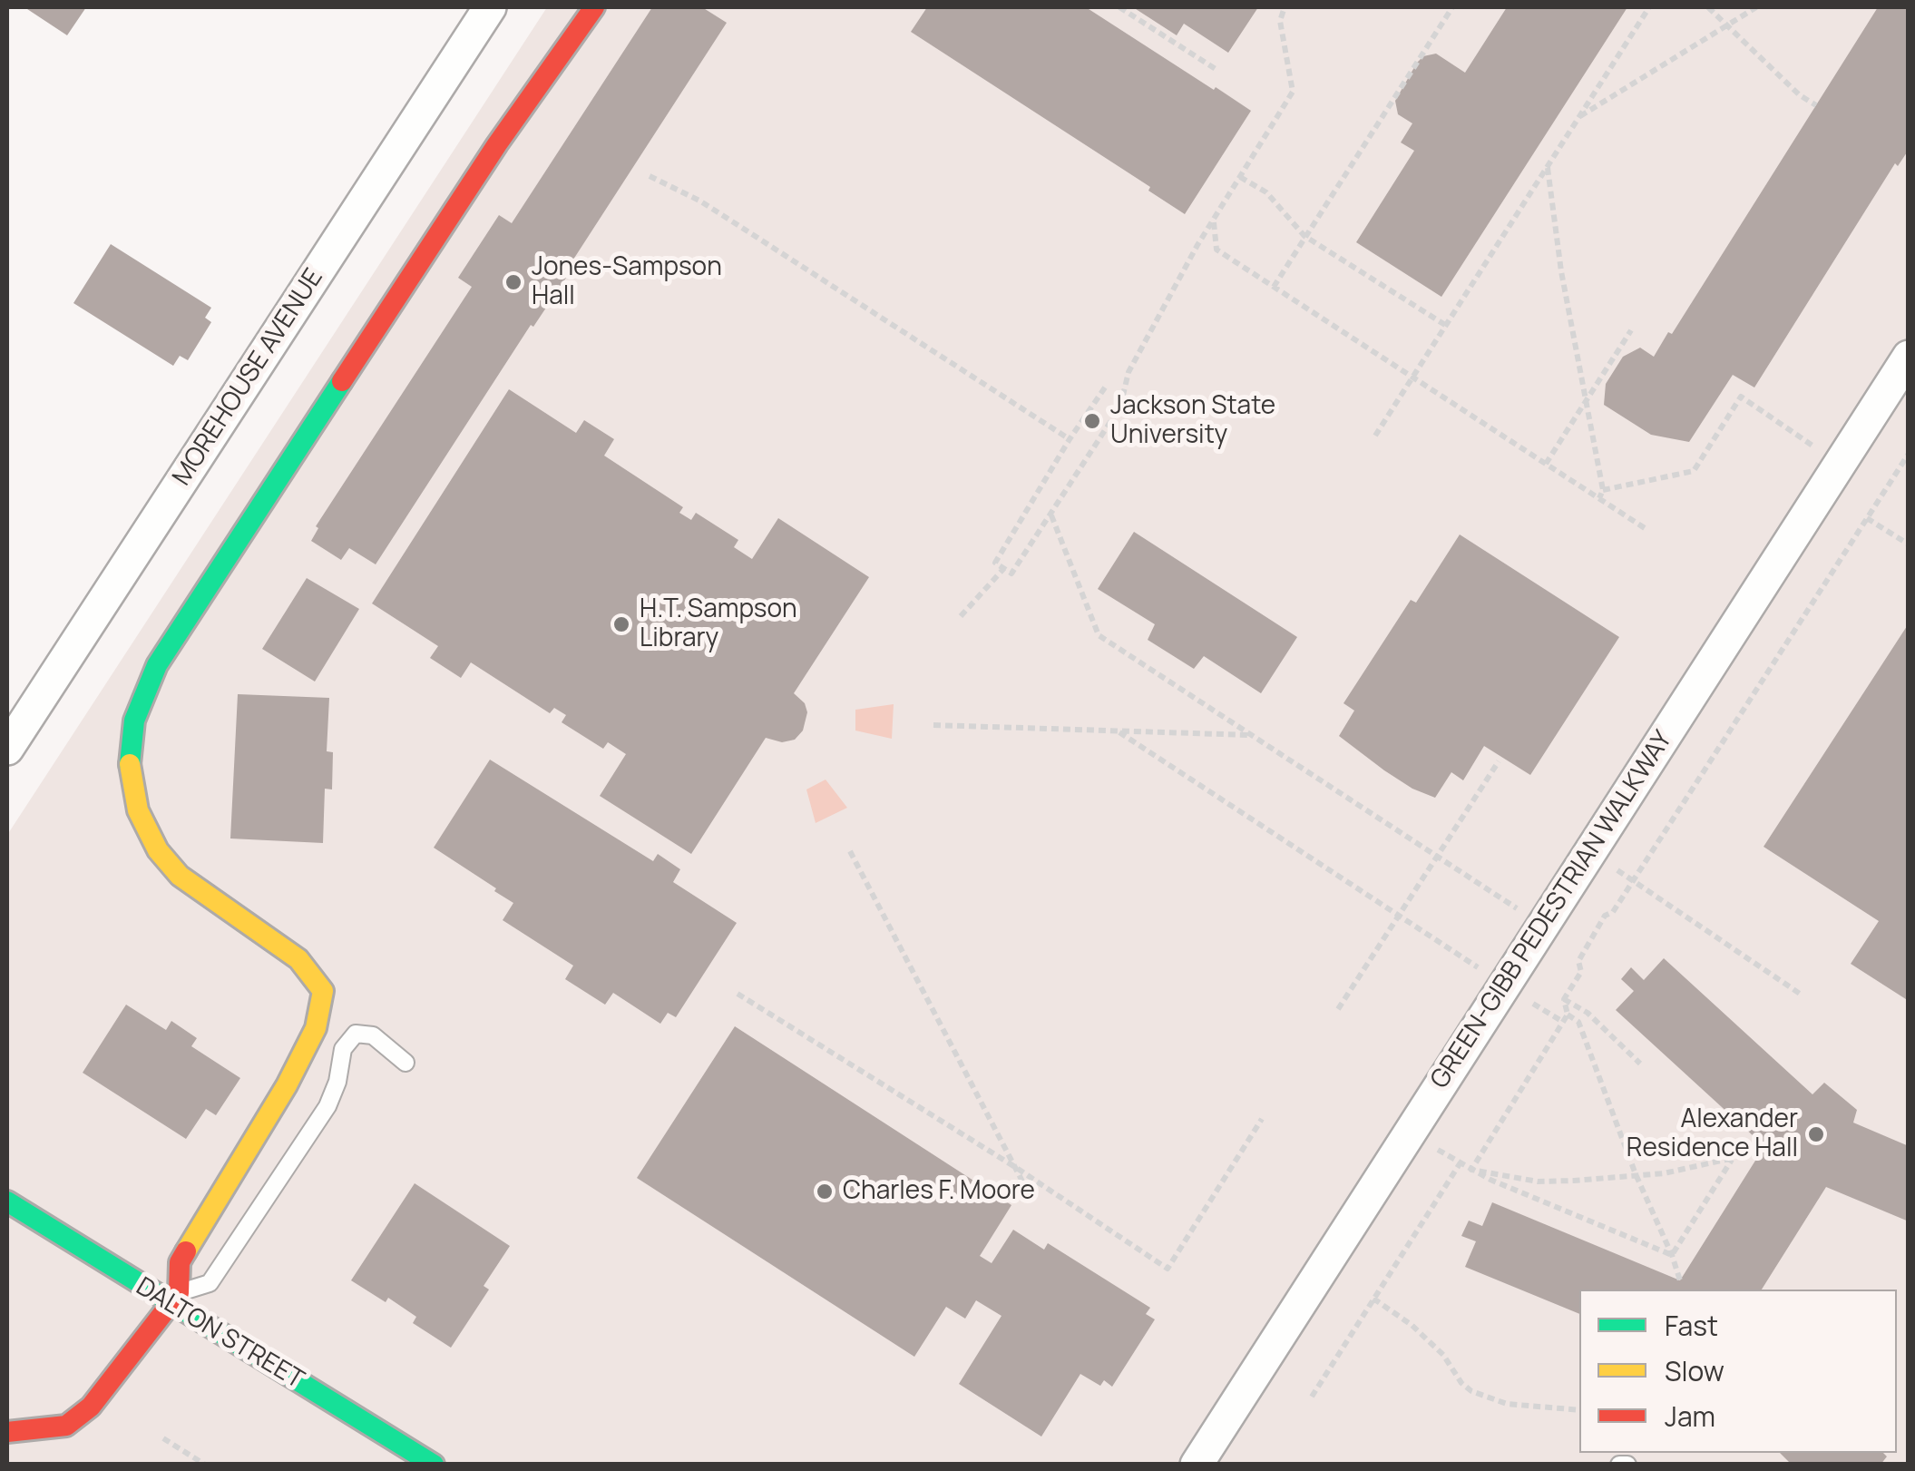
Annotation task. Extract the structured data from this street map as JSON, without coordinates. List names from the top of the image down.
{
  "streets": {
    "street": ["MOREHOUSE AVENUE", "GREEN-GIBB PEDESTRIAN WALKWAY", "DALTON STREET"]
  },
  "places": [
    "Jones-Sampson Hall",
    "Jackson State University",
    "H.T. Sampson Library",
    "Alexander Residence Hall",
    "Charles F. Moore"
  ],
  "legend": ["Fast", "Slow", "Jam"]
}
